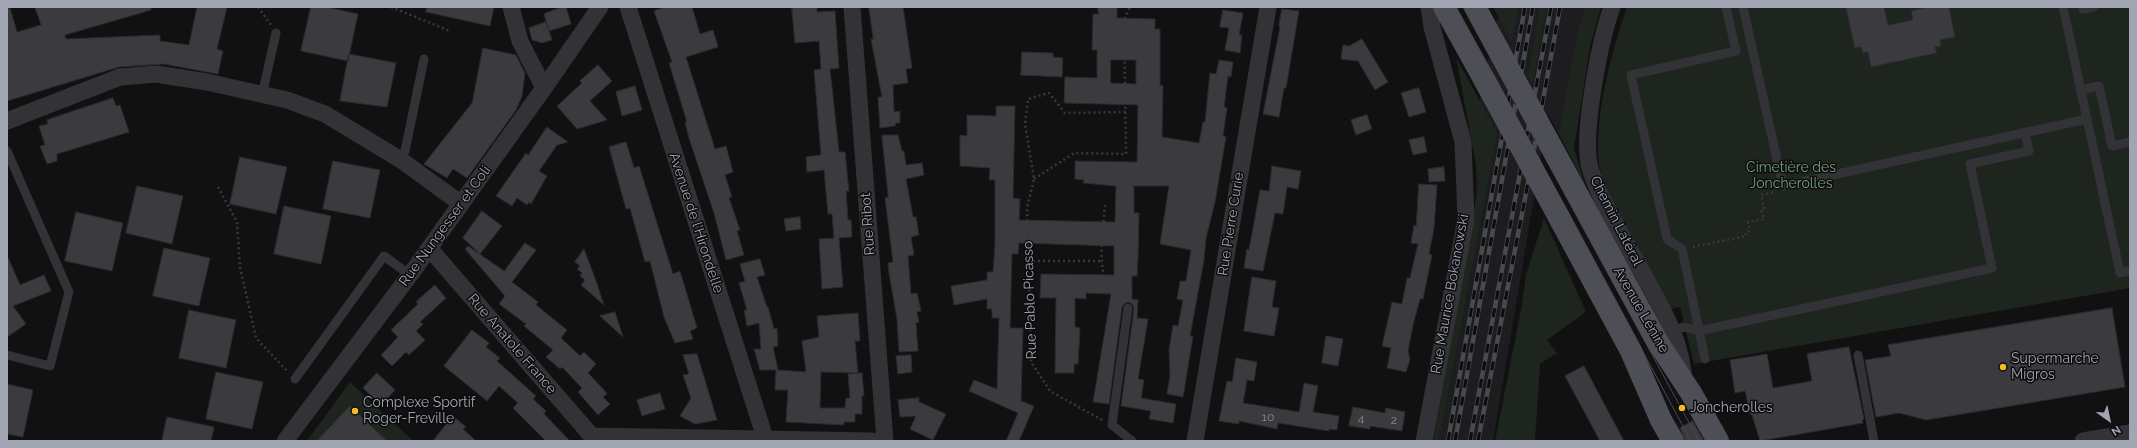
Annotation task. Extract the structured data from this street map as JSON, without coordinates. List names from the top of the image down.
{
  "streets": {
    "main road": ["Avenue Lénine"],
    "street": [
      "Chemin Latéral",
      "Avenue de l'Hirondelle",
      "Rue Ribot",
      "Rue Pierre Curie",
      "Rue Nungesser et Coli",
      "Rue Maurice Bokanowski",
      "Rue Anatole France"
    ],
    "path": ["Rue Pablo Picasso"]
  },
  "crossings": [
    ["Chemin Latéral", "Avenue Lénine"],
    ["Rue Nungesser et Coli", "Rue Anatole France"]
  ],
  "parks": ["Cimetière des Joncherolles"],
  "places": ["Supermarche Migros", "Joncherolles", "Complexe Sportif Roger-Freville"],
  "house_numbers": ["10", "4", "2"],
  "north": "bottom right"
}
